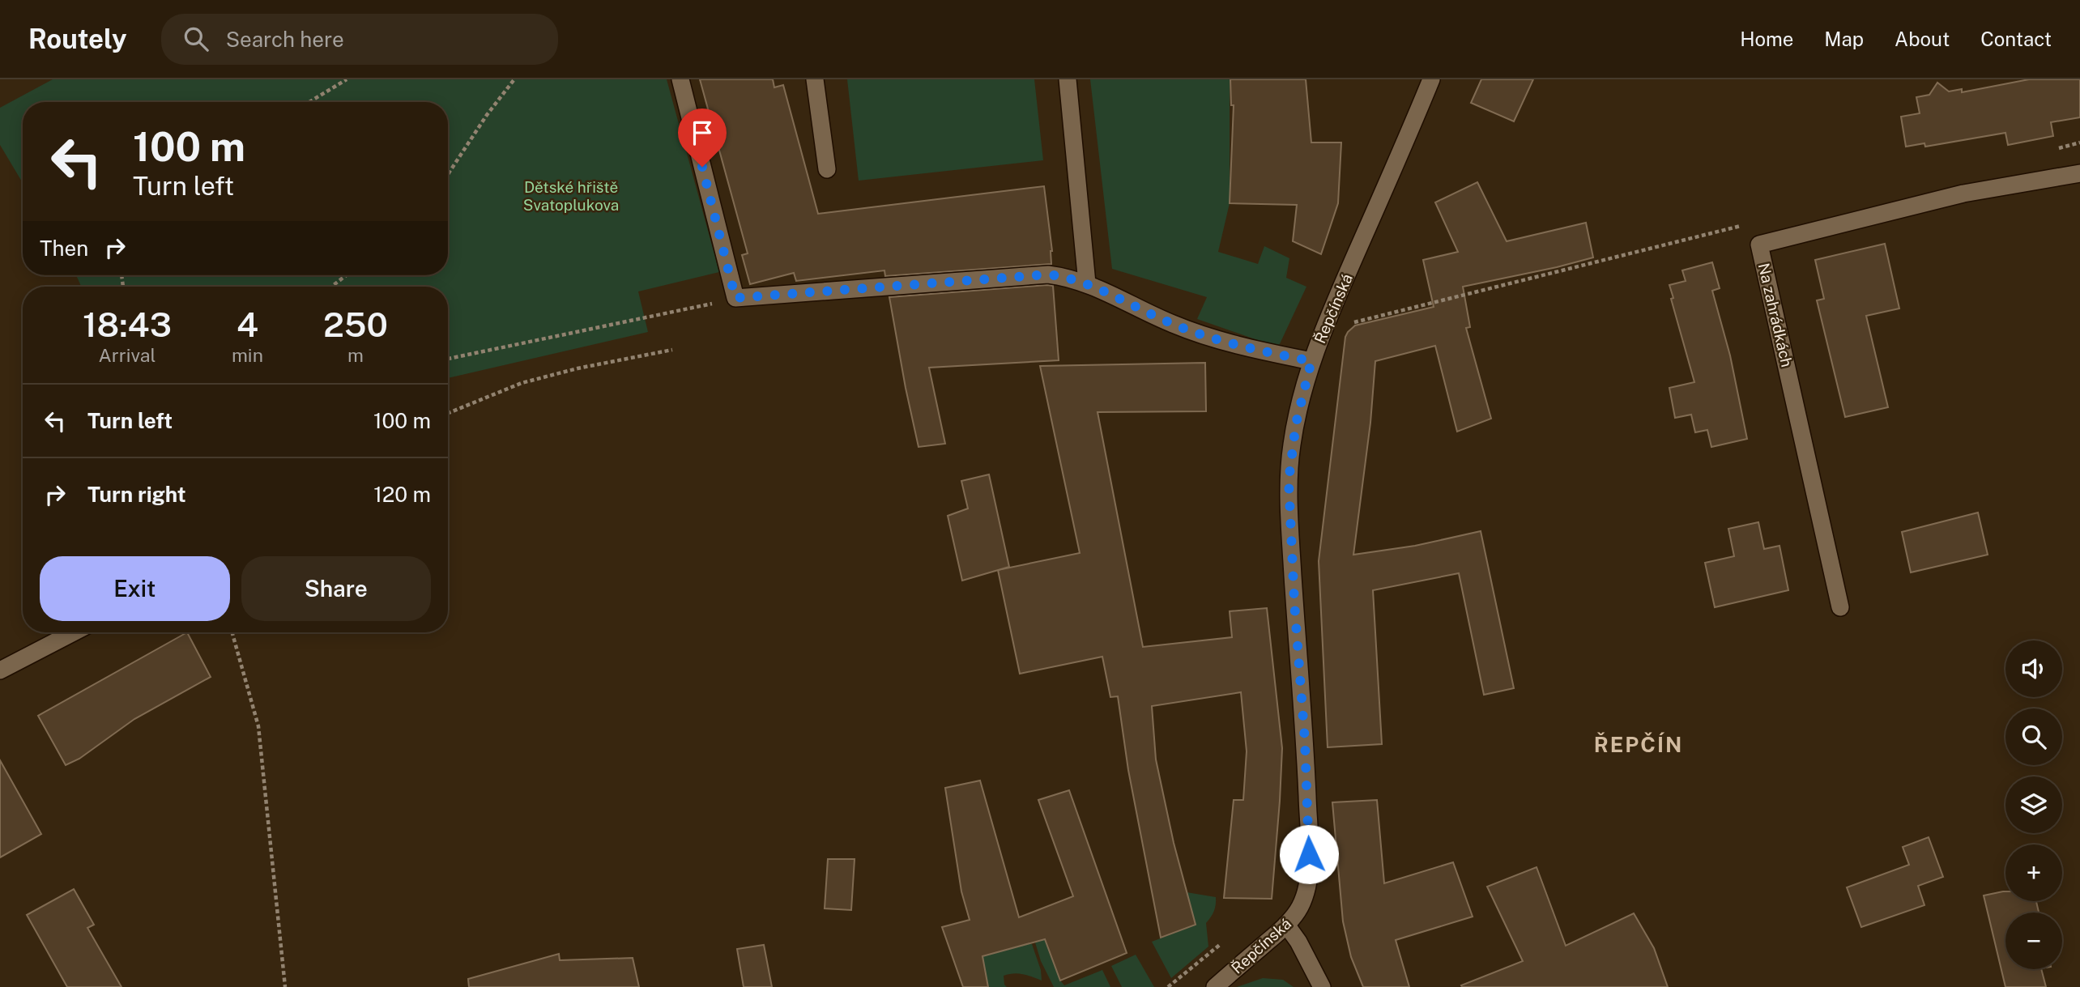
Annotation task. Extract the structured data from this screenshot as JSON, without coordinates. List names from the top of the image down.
{
  "streets": {
    "street": ["Řepčínská", "Na zahrádkách"]
  },
  "districts": ["ŘEPČÍN"],
  "parks": ["Dětské hřiště Svatoplukova"],
  "page": {
    "header": "Routely",
    "search": "Search here",
    "nav": [
      "Home",
      "Map",
      "About",
      "Contact"
    ],
    "turn": ["100 m", "Turn left"],
    "then": "Then",
    "eta": [
      "18:43",
      "Arrival",
      "4",
      "min",
      "250",
      "m"
    ],
    "list": [
      {
        "name": "Turn left",
        "value": "100 m"
      },
      {
        "name": "Turn right",
        "value": "120 m"
      }
    ],
    "buttons": ["Exit", "Share"],
    "map_buttons": ["+", "−"]
  }
}
